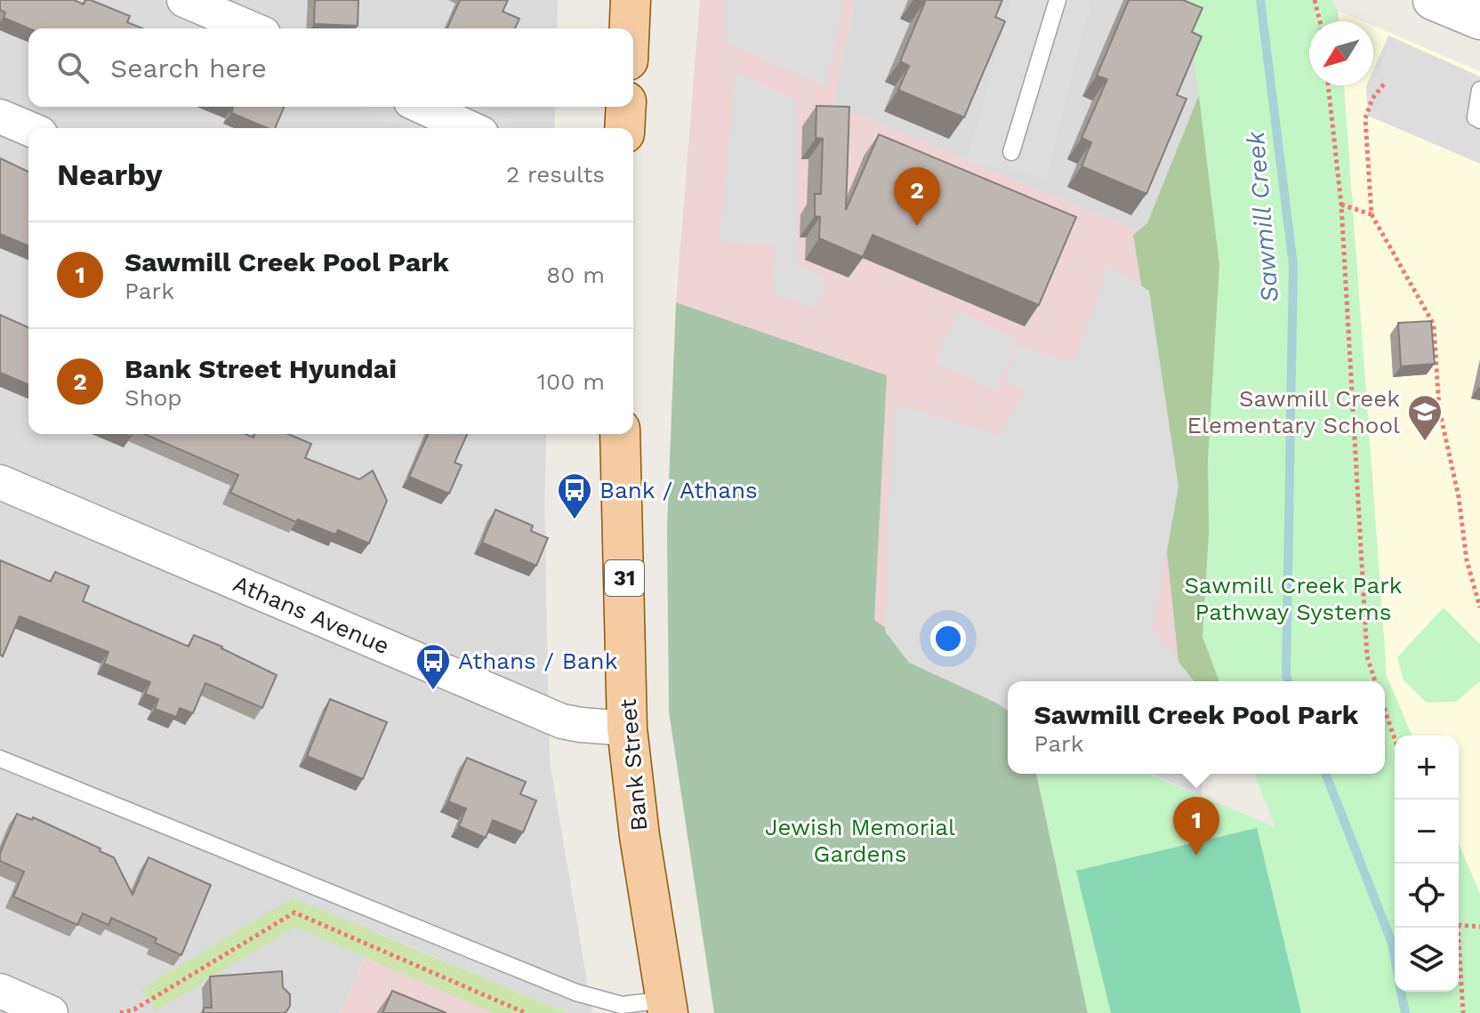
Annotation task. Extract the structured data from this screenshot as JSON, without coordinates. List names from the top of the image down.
{
  "streets": {
    "main road": ["31", "Bank Street"],
    "street": ["Athans Avenue"]
  },
  "crossings": [
    ["Athans Avenue", "Bank Street"]
  ],
  "water": ["Sawmill Creek"],
  "parks": ["Sawmill Creek Park Pathway Systems", "Jewish Memorial Gardens"],
  "places": {
    "school or university": ["Sawmill Creek Elementary School"],
    "bus stop": ["Bank / Athans", "Athans / Bank"]
  },
  "north": "bottom left",
  "page": {
    "search": "Search here",
    "heading": ["Nearby", "2 results"],
    "pins": ["2", "1"],
    "list": [
      {
        "mark": "1",
        "name": "Sawmill Creek Pool Park",
        "note": "Park",
        "value": "80 m"
      },
      {
        "mark": "2",
        "name": "Bank Street Hyundai",
        "note": "Shop",
        "value": "100 m"
      }
    ],
    "popup": ["Sawmill Creek Pool Park", "Park"],
    "map_buttons": ["+", "−"]
  }
}
